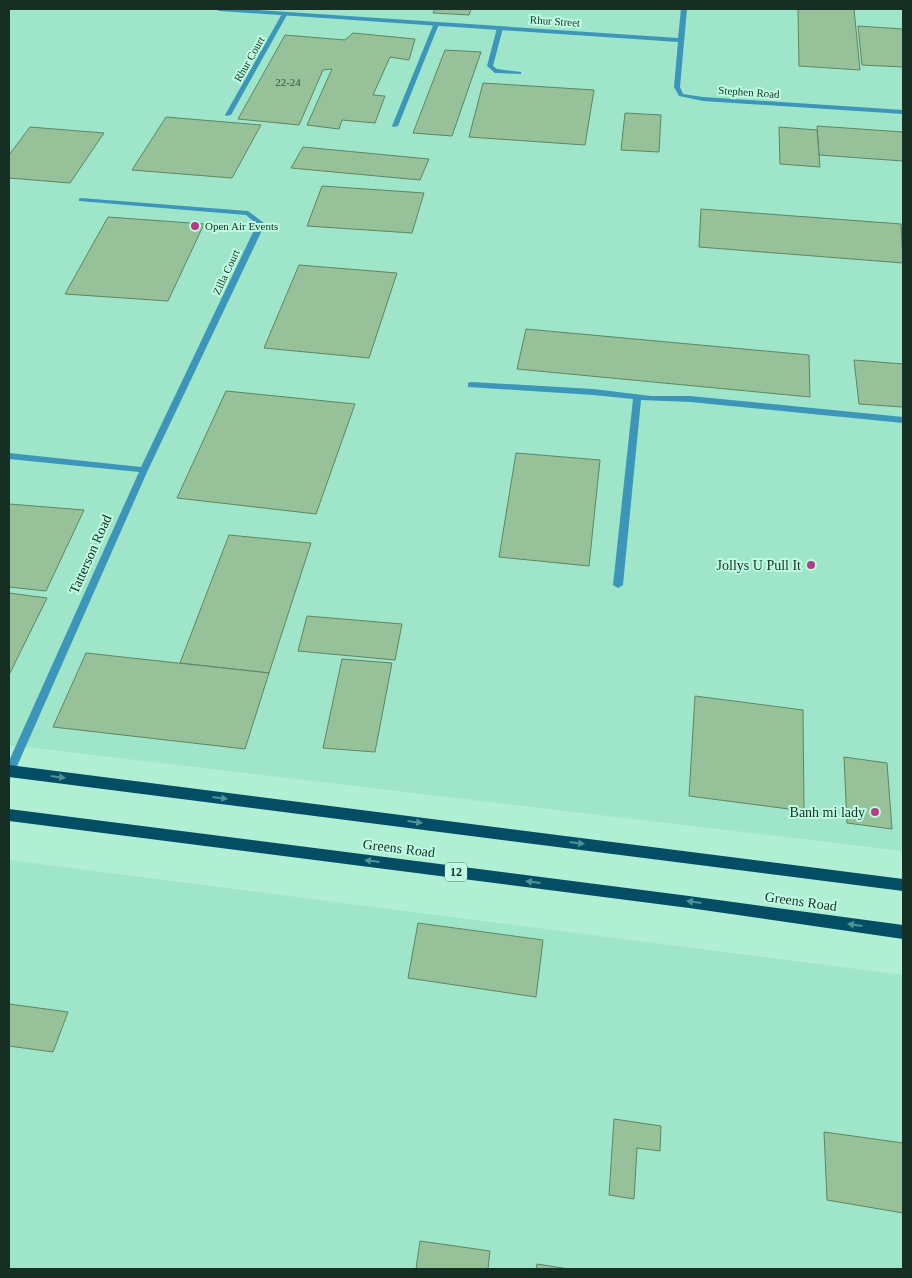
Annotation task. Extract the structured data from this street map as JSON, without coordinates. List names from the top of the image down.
{
  "streets": {
    "main road": ["Greens Road", "12"],
    "street": [
      "Rhur Street",
      "Rhur Court",
      "Stephen Road",
      "Zilla Court",
      "Tatterson Road"
    ]
  },
  "crossings": [
    ["Rhur Street", "Rhur Court"],
    ["Rhur Street", "Stephen Road"],
    ["Zilla Court", "Tatterson Road"],
    ["Tatterson Road", "Greens Road"]
  ],
  "places": ["Open Air Events", "Jollys U Pull It", "Banh mi lady"],
  "house_numbers": ["22-24"]
}
